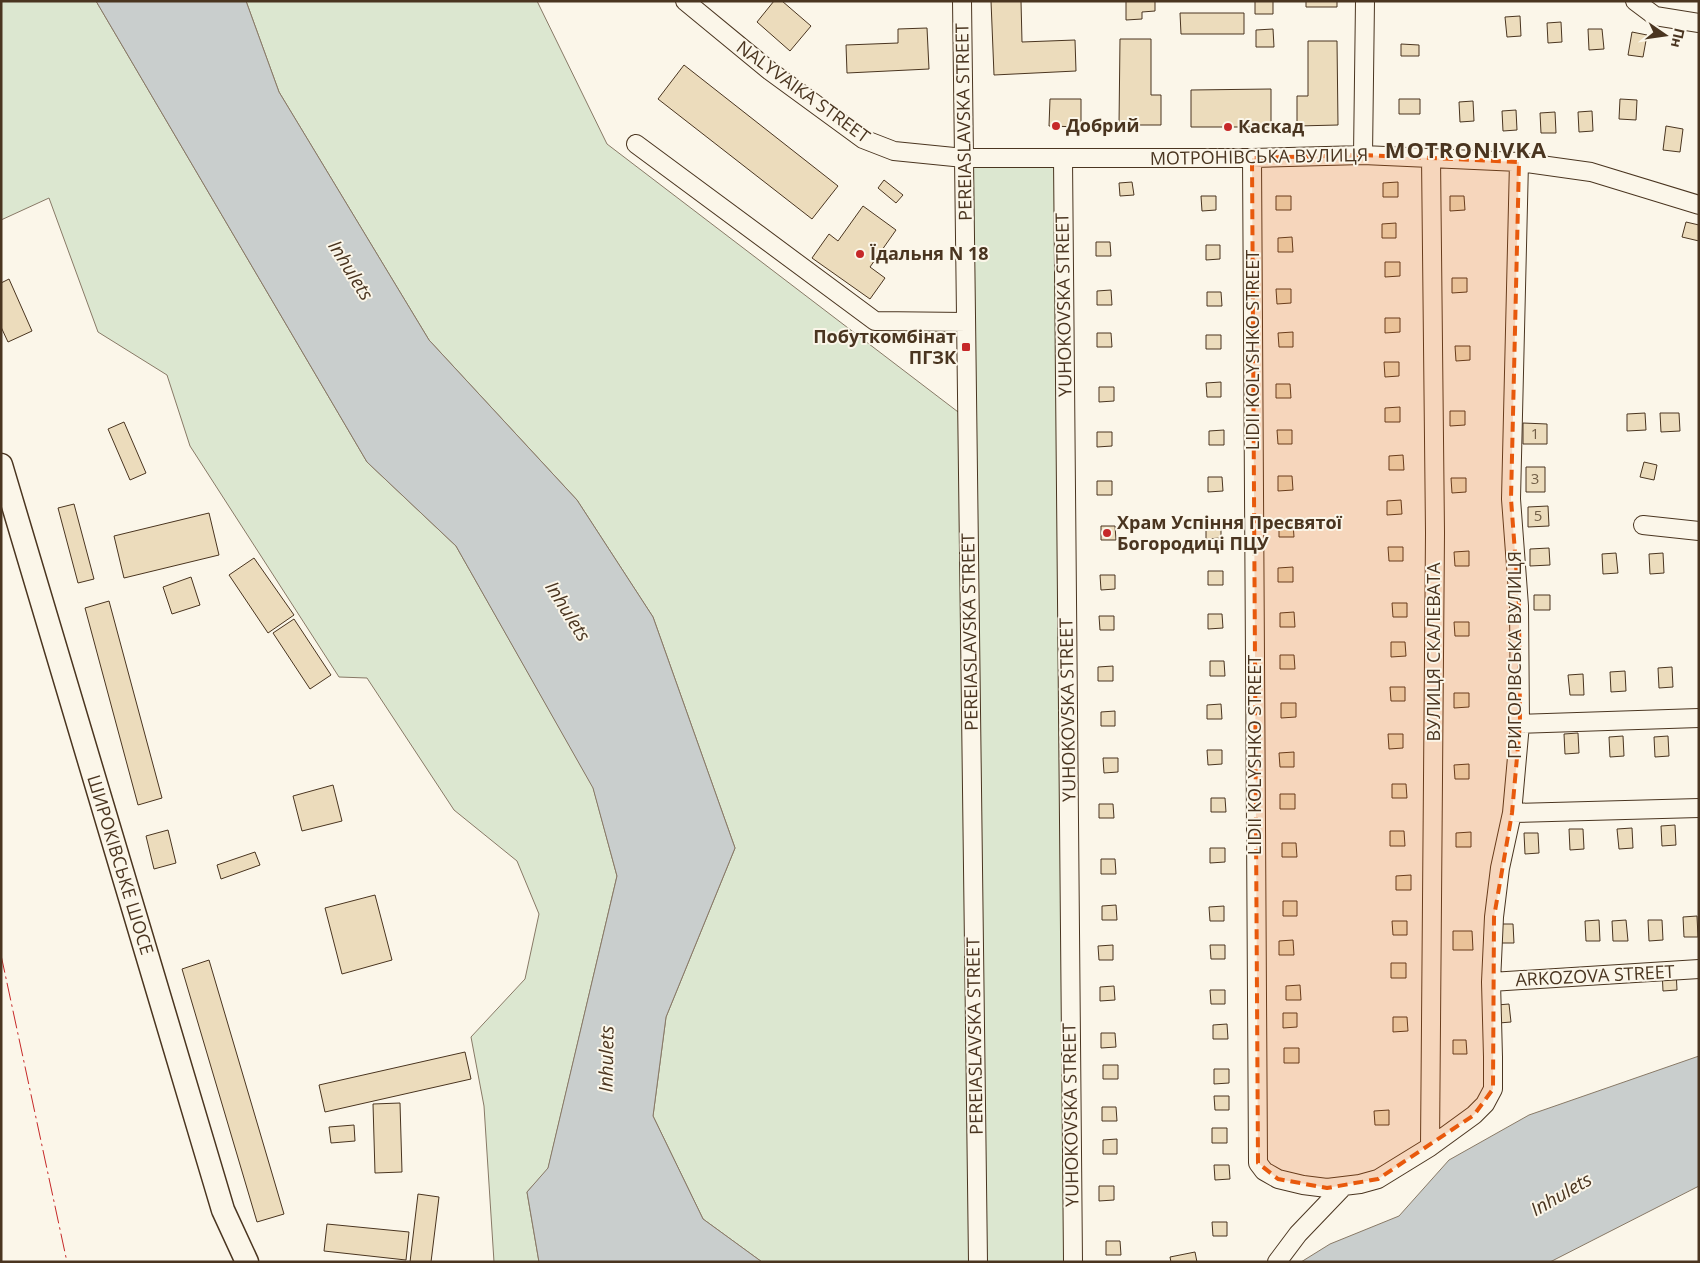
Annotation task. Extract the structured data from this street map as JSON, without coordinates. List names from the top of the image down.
{
  "streets": {
    "main road": ["ШИРОКІВСЬКЕ ШОСЕ"],
    "street": [
      "NALYVAIKA STREET",
      "PEREIASLAVSKA STREET",
      "МОТРОНІВСЬКА ВУЛИЦЯ",
      "YUHOKOVSKA STREET",
      "LIDII KOLYSHKO STREET",
      "ВУЛИЦЯ СКАЛЕВАТА",
      "ГРИГОРІВСЬКА ВУЛИЦЯ",
      "ARKOZOVA STREET"
    ]
  },
  "crossings": [
    ["NALYVAIKA STREET", "PEREIASLAVSKA STREET"],
    ["NALYVAIKA STREET", "МОТРОНІВСЬКА ВУЛИЦЯ"],
    ["PEREIASLAVSKA STREET", "МОТРОНІВСЬКА ВУЛИЦЯ"],
    ["МОТРОНІВСЬКА ВУЛИЦЯ", "YUHOKOVSKA STREET"],
    ["МОТРОНІВСЬКА ВУЛИЦЯ", "LIDII KOLYSHKO STREET"],
    ["МОТРОНІВСЬКА ВУЛИЦЯ", "ВУЛИЦЯ СКАЛЕВАТА"],
    ["МОТРОНІВСЬКА ВУЛИЦЯ", "ГРИГОРІВСЬКА ВУЛИЦЯ"],
    ["LIDII KOLYSHKO STREET", "ВУЛИЦЯ СКАЛЕВАТА"],
    ["LIDII KOLYSHKO STREET", "ГРИГОРІВСЬКА ВУЛИЦЯ"],
    ["ВУЛИЦЯ СКАЛЕВАТА", "ГРИГОРІВСЬКА ВУЛИЦЯ"],
    ["ГРИГОРІВСЬКА ВУЛИЦЯ", "ARKOZOVA STREET"]
  ],
  "districts": ["MOTRONIVKA"],
  "water": ["Inhulets"],
  "places": {
    "other": [
      "Добрий",
      "Каскад",
      "Їдальня N 18",
      "Храм Успіння Пресвятої Богородиці ПЦУ"
    ],
    "transit": ["Побуткомбінат ПГЗК"]
  },
  "house_numbers": ["1", "3", "5"],
  "north": "right"
}
